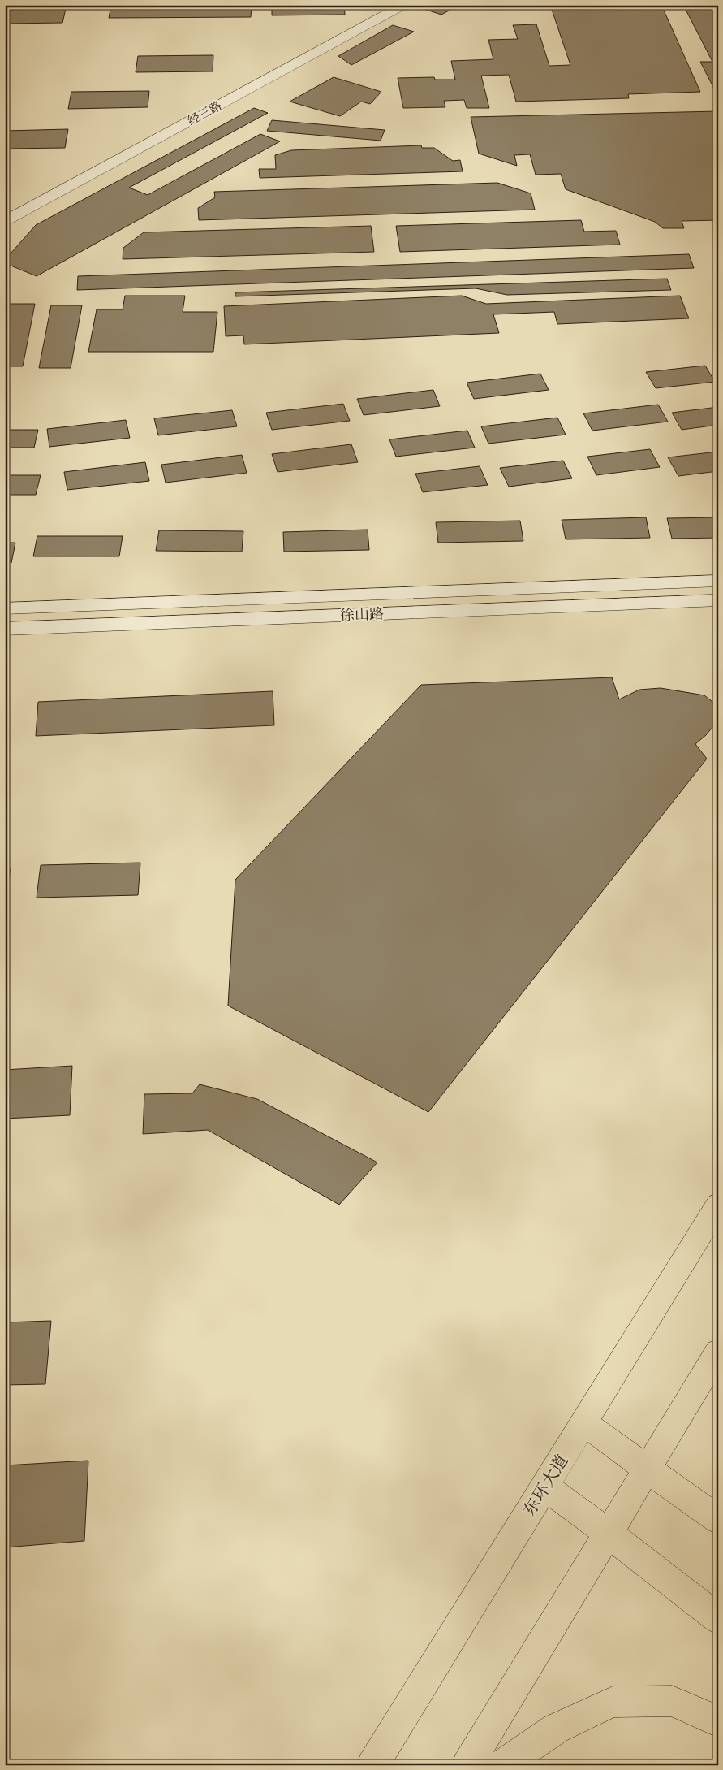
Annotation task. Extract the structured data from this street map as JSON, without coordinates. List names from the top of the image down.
{
  "streets": {
    "main road": ["经三路", "徐山路", "东环大道"]
  }
}
